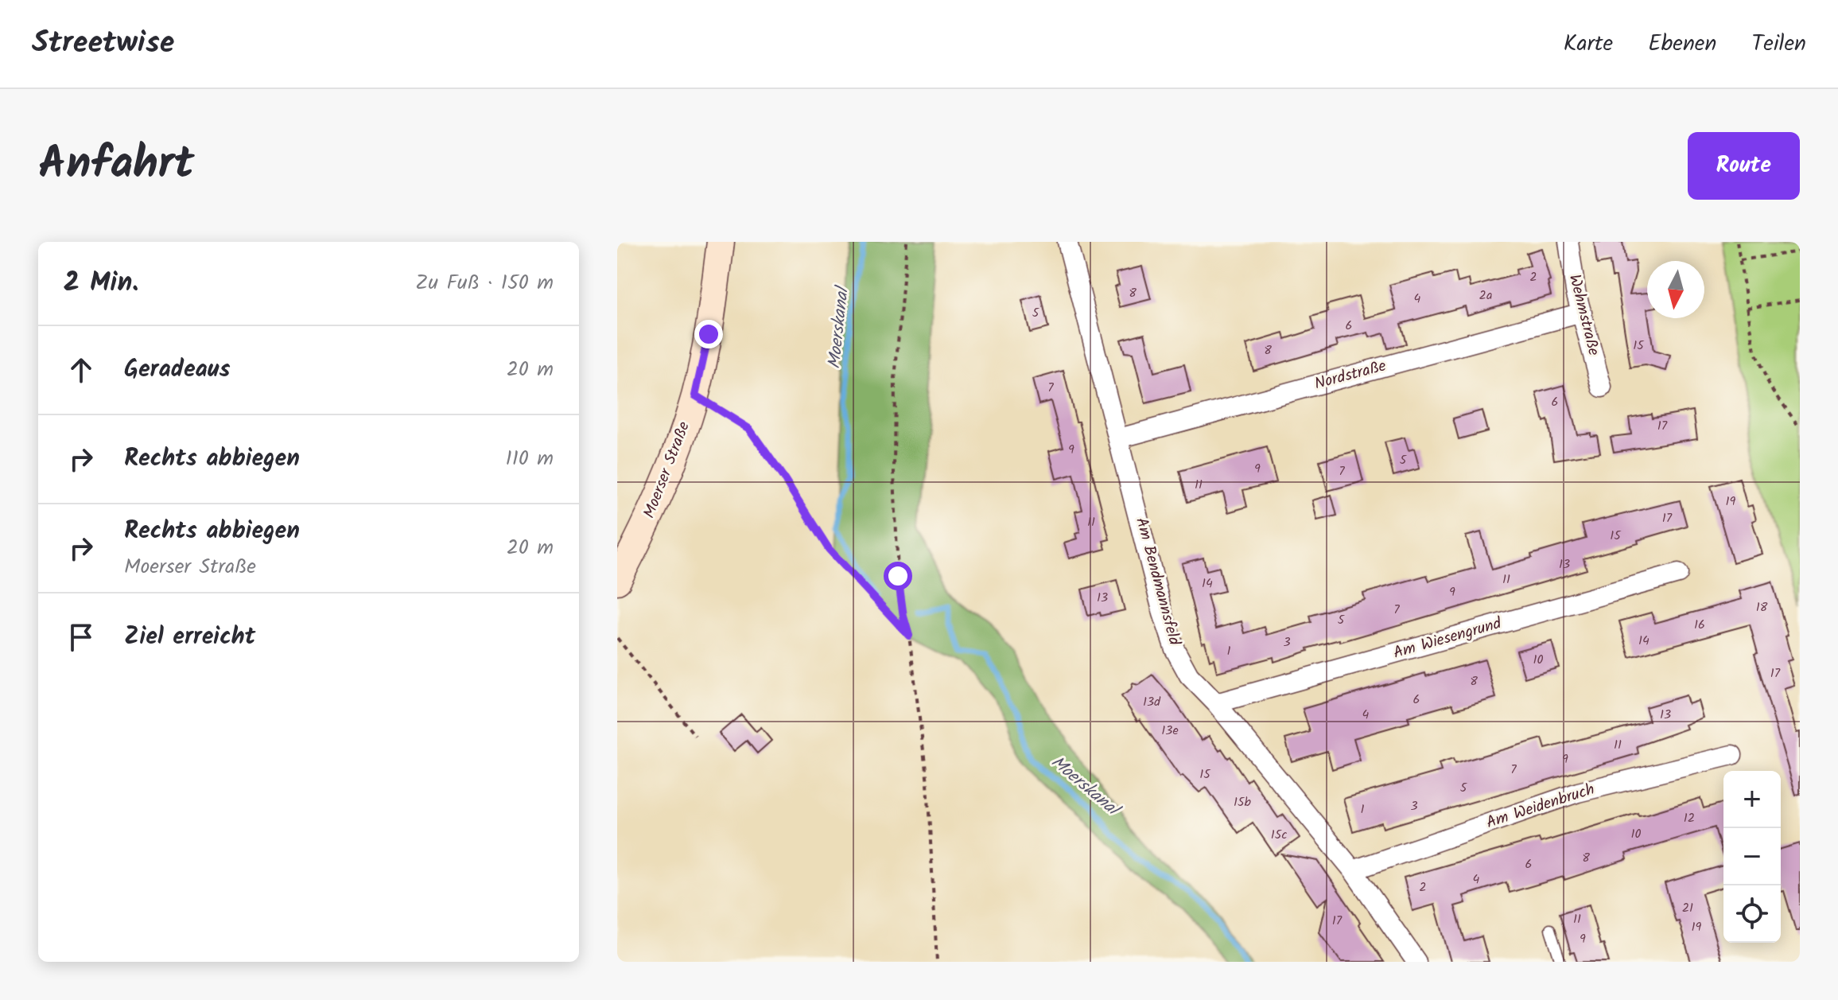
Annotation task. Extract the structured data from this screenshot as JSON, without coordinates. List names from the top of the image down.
{
  "streets": {
    "street": [
      "Wehmstraße",
      "Nordstraße",
      "Moerser Straße",
      "Am Bendmannsfeld",
      "Am Wiesengrund",
      "Am Weidenbruch"
    ]
  },
  "crossings": [
    ["Wehmstraße", "Nordstraße"],
    ["Nordstraße", "Am Bendmannsfeld"],
    ["Am Bendmannsfeld", "Am Wiesengrund"],
    ["Am Bendmannsfeld", "Am Weidenbruch"]
  ],
  "water": ["Moerskanal"],
  "house_numbers": [
    "2",
    "8",
    "2a",
    "4",
    "5",
    "6",
    "15",
    "8",
    "7",
    "6",
    "17",
    "9",
    "5",
    "9",
    "7",
    "11",
    "19",
    "17",
    "11",
    "15",
    "13",
    "11",
    "14",
    "9",
    "13",
    "18",
    "7",
    "5",
    "16",
    "14",
    "3",
    "1",
    "10",
    "17",
    "8",
    "6",
    "13d",
    "4",
    "13",
    "13e",
    "11",
    "9",
    "7",
    "15",
    "5",
    "15b",
    "3",
    "1",
    "12",
    "10",
    "15c",
    "8",
    "6",
    "4",
    "2",
    "21",
    "11",
    "17",
    "19",
    "9"
  ],
  "north": "bottom",
  "page": {
    "header": "Streetwise",
    "nav": ["Karte", "Ebenen", "Teilen"],
    "title": "Anfahrt",
    "buttons": "Route",
    "heading": ["2 Min.", "Zu Fuß · 150 m"],
    "list": [
      ["Geradeaus", "20 m"],
      ["Rechts abbiegen", "110 m"],
      ["Rechts abbiegen", "Moerser Straße", "20 m"],
      "Ziel erreicht"
    ],
    "map_buttons": ["+", "−"]
  }
}
